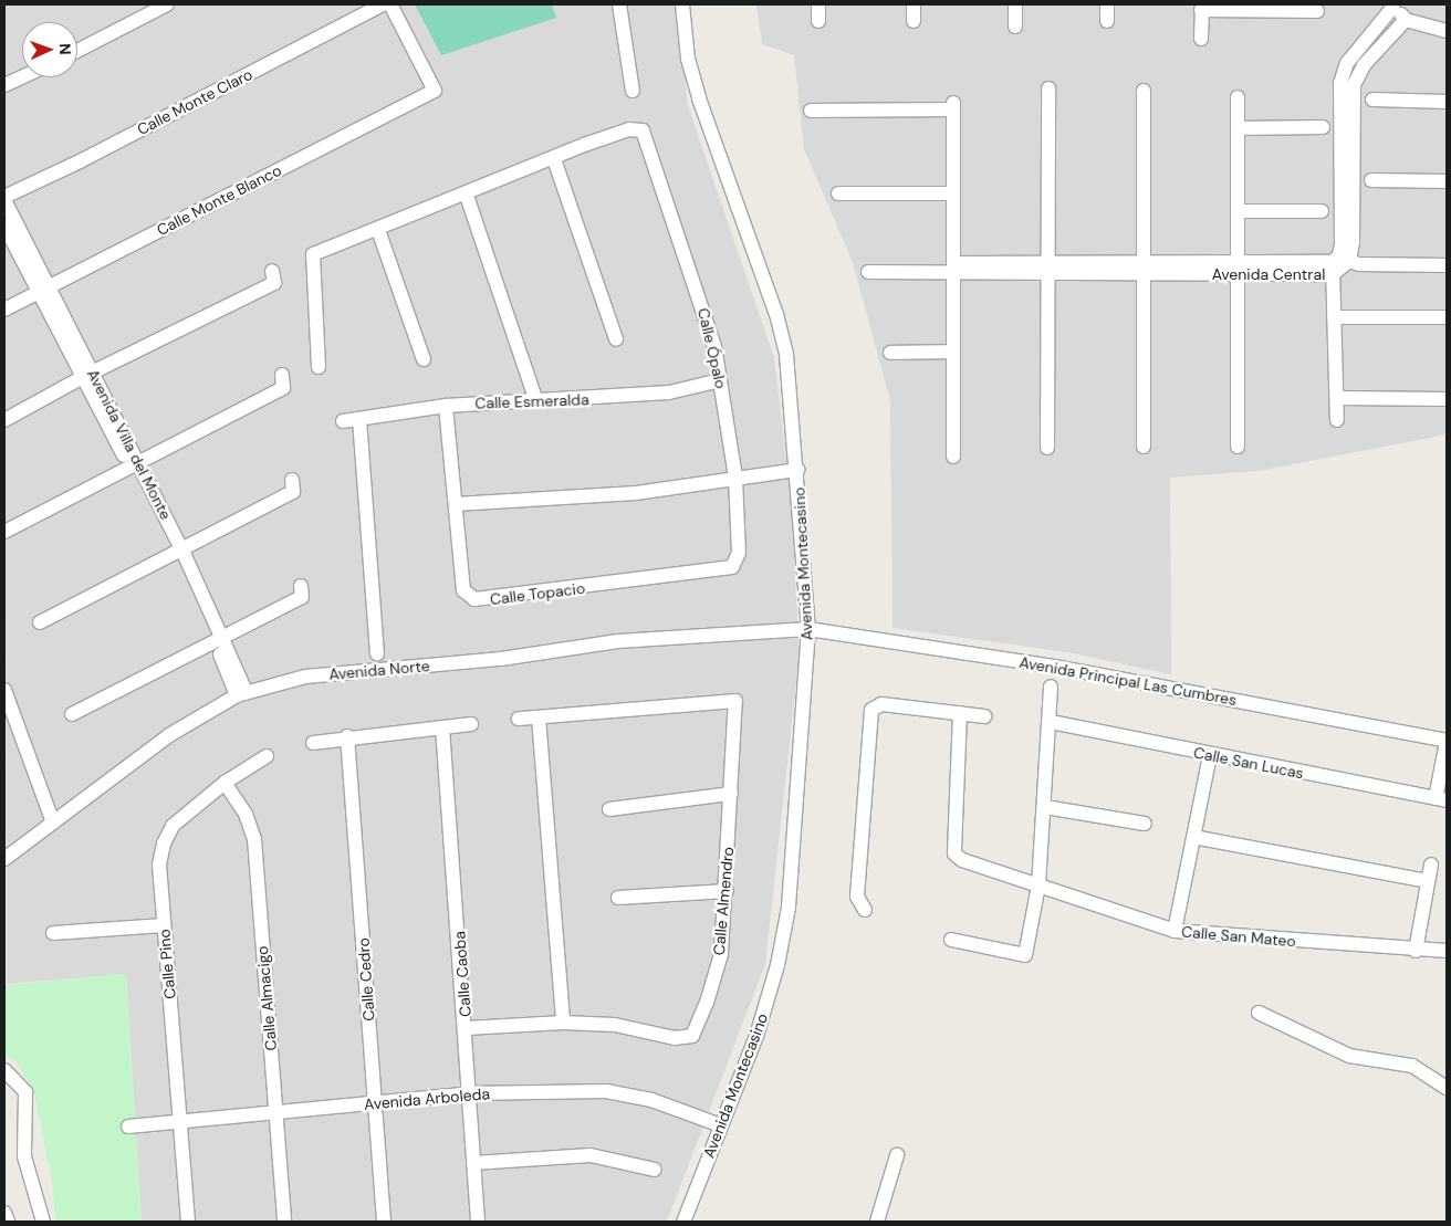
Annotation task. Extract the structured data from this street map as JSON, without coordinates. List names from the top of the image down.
{
  "streets": {
    "street": [
      "Calle Monte Claro",
      "Calle Monte Blanco",
      "Avenida Central",
      "Calle Ópalo",
      "Calle Esmeralda",
      "Avenida Villa del Monte",
      "Avenida Montecasino",
      "Calle Topacio",
      "Avenida Norte",
      "Avenida Principal Las Cumbres",
      "Calle San Lucas",
      "Calle Almendro",
      "Calle San Mateo",
      "Calle Pino",
      "Calle Caoba",
      "Calle Cedro",
      "Calle Almacigo",
      "Avenida Arboleda"
    ]
  },
  "crossings": [
    ["Calle Monte Claro", "Avenida Villa del Monte"],
    ["Calle Monte Blanco", "Avenida Villa del Monte"],
    ["Calle Ópalo", "Calle Esmeralda"],
    ["Calle Ópalo", "Calle Topacio"],
    ["Calle Esmeralda", "Calle Topacio"],
    ["Avenida Villa del Monte", "Avenida Norte"],
    ["Avenida Montecasino", "Avenida Norte"],
    ["Avenida Montecasino", "Avenida Principal Las Cumbres"],
    ["Avenida Montecasino", "Avenida Arboleda"],
    ["Avenida Norte", "Avenida Principal Las Cumbres"],
    ["Calle Almendro", "Calle Caoba"],
    ["Calle Pino", "Calle Almacigo"],
    ["Calle Pino", "Avenida Arboleda"],
    ["Calle Caoba", "Avenida Arboleda"],
    ["Calle Cedro", "Avenida Arboleda"],
    ["Calle Almacigo", "Avenida Arboleda"]
  ],
  "north": "right"
}
